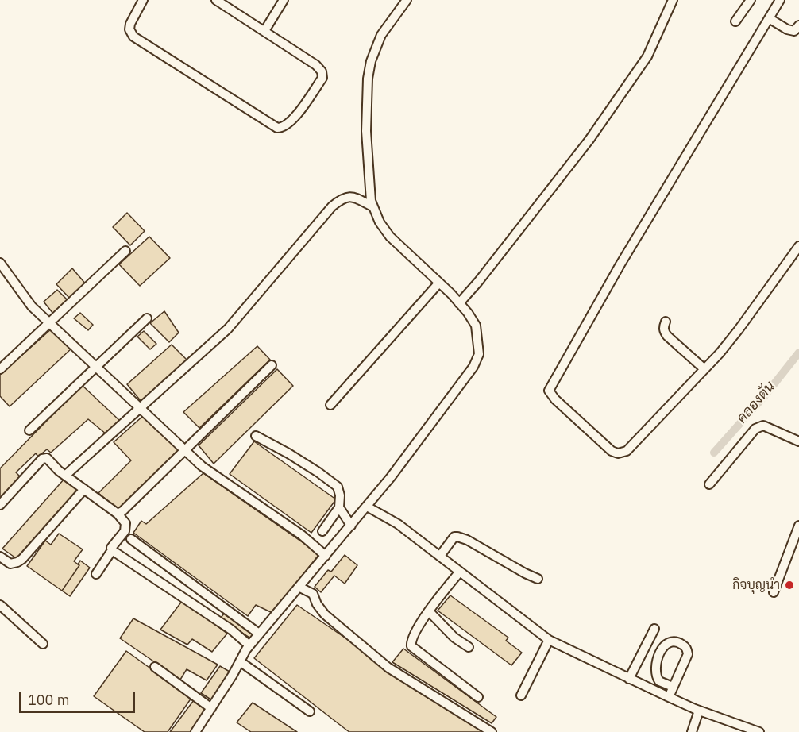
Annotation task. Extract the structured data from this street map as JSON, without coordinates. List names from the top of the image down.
{
  "water": ["คลองตัน"],
  "places": ["กิจบุญนำ"],
  "scale_bar": "100 m"
}
